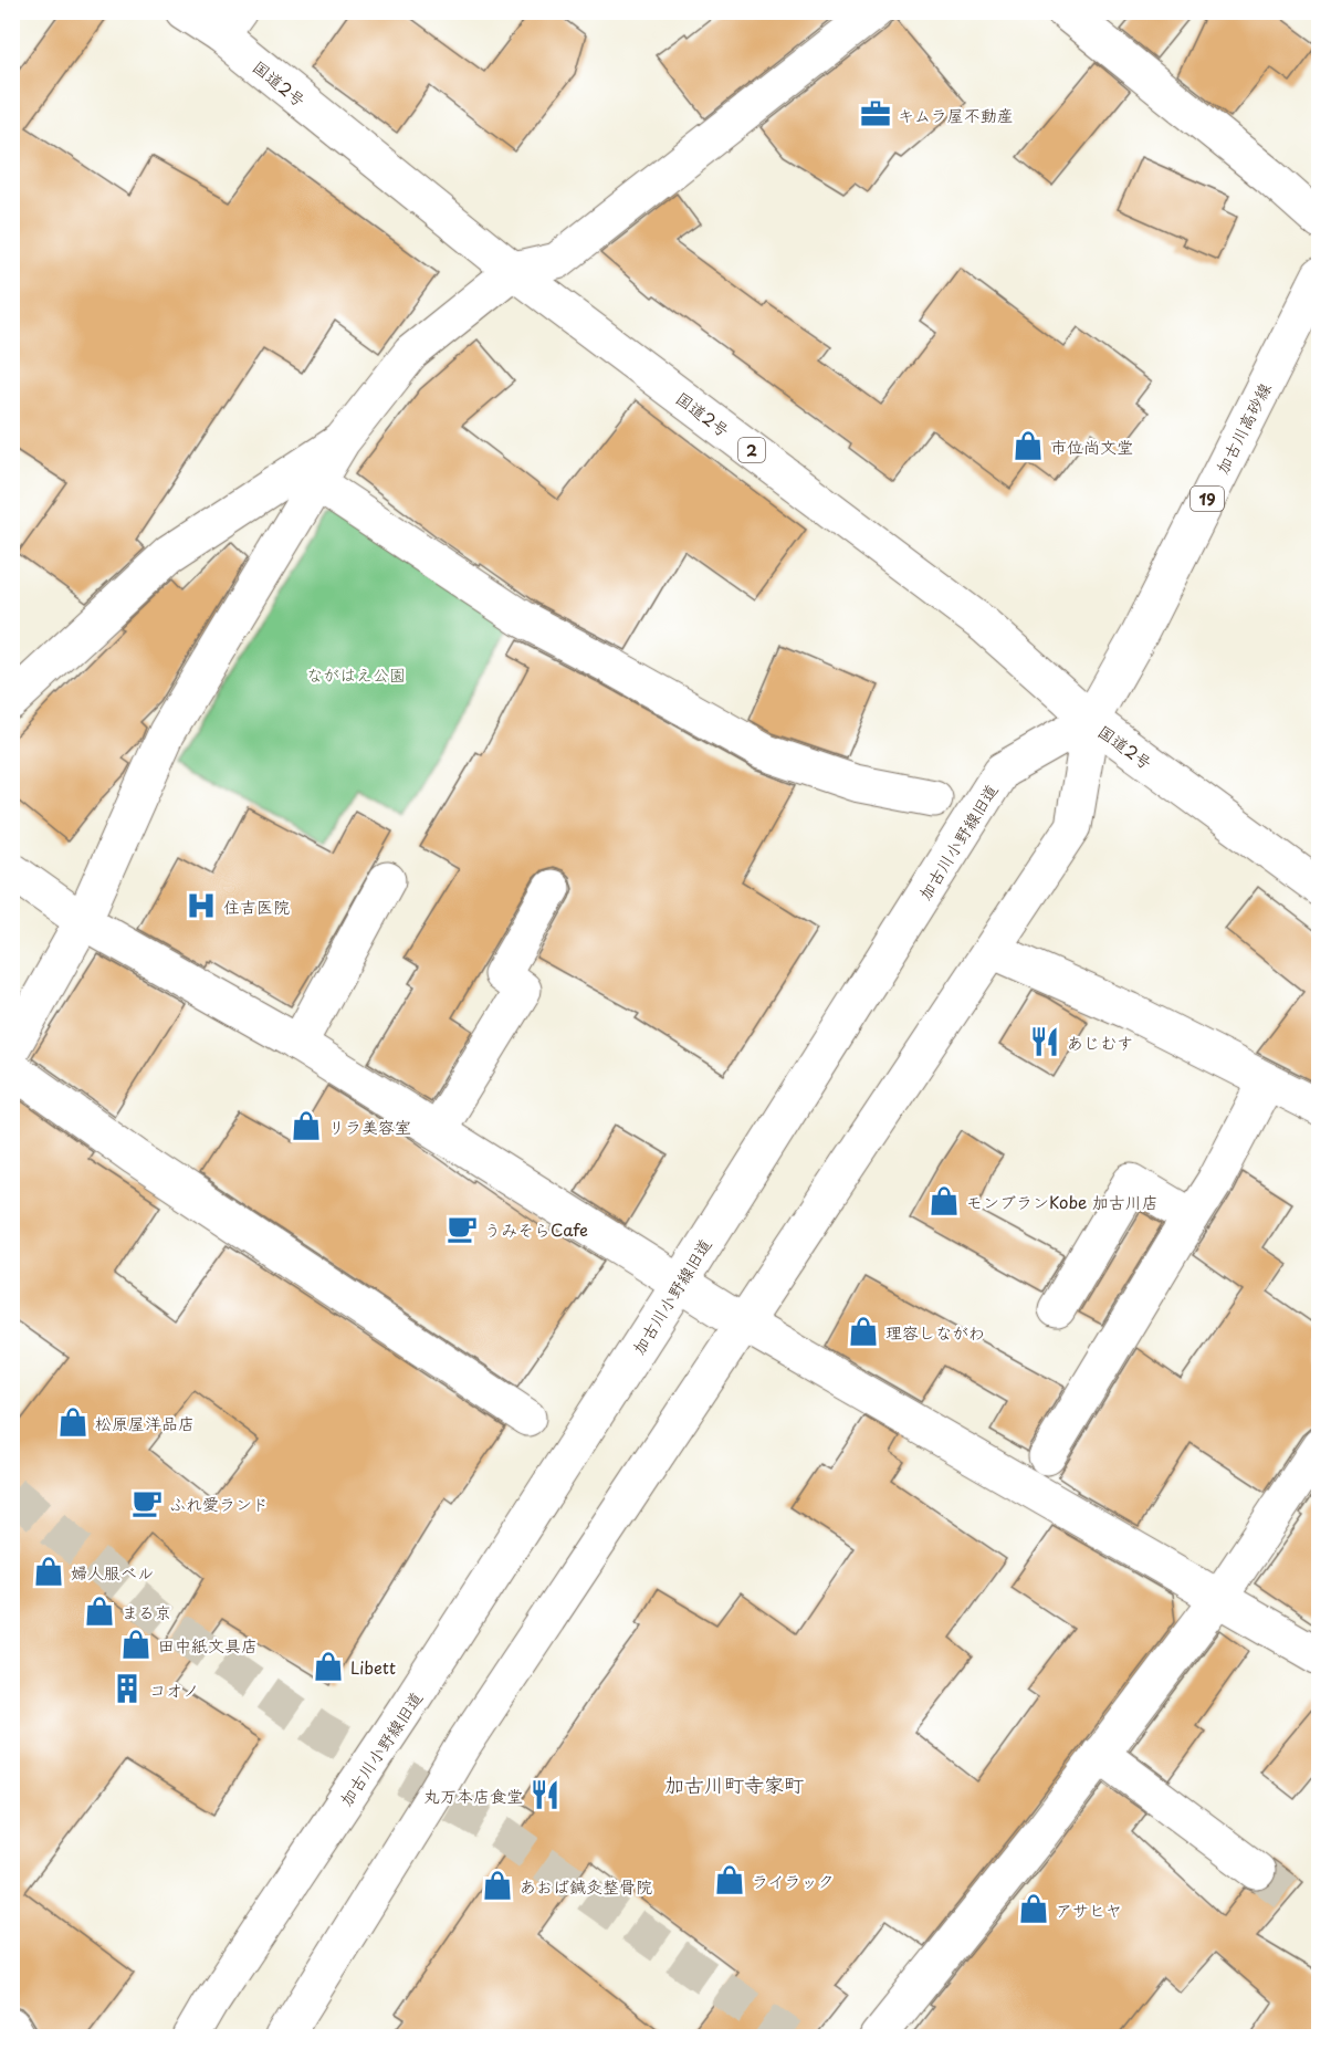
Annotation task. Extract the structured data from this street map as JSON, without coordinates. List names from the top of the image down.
{
  "streets": {
    "main road": [
      "国道2号",
      "加古川高砂線",
      "2",
      "19",
      "加古川小野線旧道"
    ]
  },
  "crossings": [
    ["国道2号", "加古川高砂線"],
    ["国道2号", "加古川小野線旧道"],
    ["加古川高砂線", "加古川小野線旧道"]
  ],
  "districts": ["加古川町寺家町"],
  "parks": ["ながはえ公園"],
  "places": {
    "office": ["キムラ屋不動産"],
    "shop": [
      "市位尚文堂",
      "リラ美容室",
      "モンブランKobe 加古川店",
      "理容しながわ",
      "松原屋洋品店",
      "婦人服ベル",
      "まる京",
      "田中紙文具店",
      "Libett",
      "ライラック",
      "あおば鍼灸整骨院",
      "アサヒヤ"
    ],
    "hospital": ["住吉医院"],
    "restaurant": ["あじむす", "丸万本店食堂"],
    "cafe": ["うみそらCafe", "ふれ愛ランド"],
    "building": ["コオノ"]
  }
}
